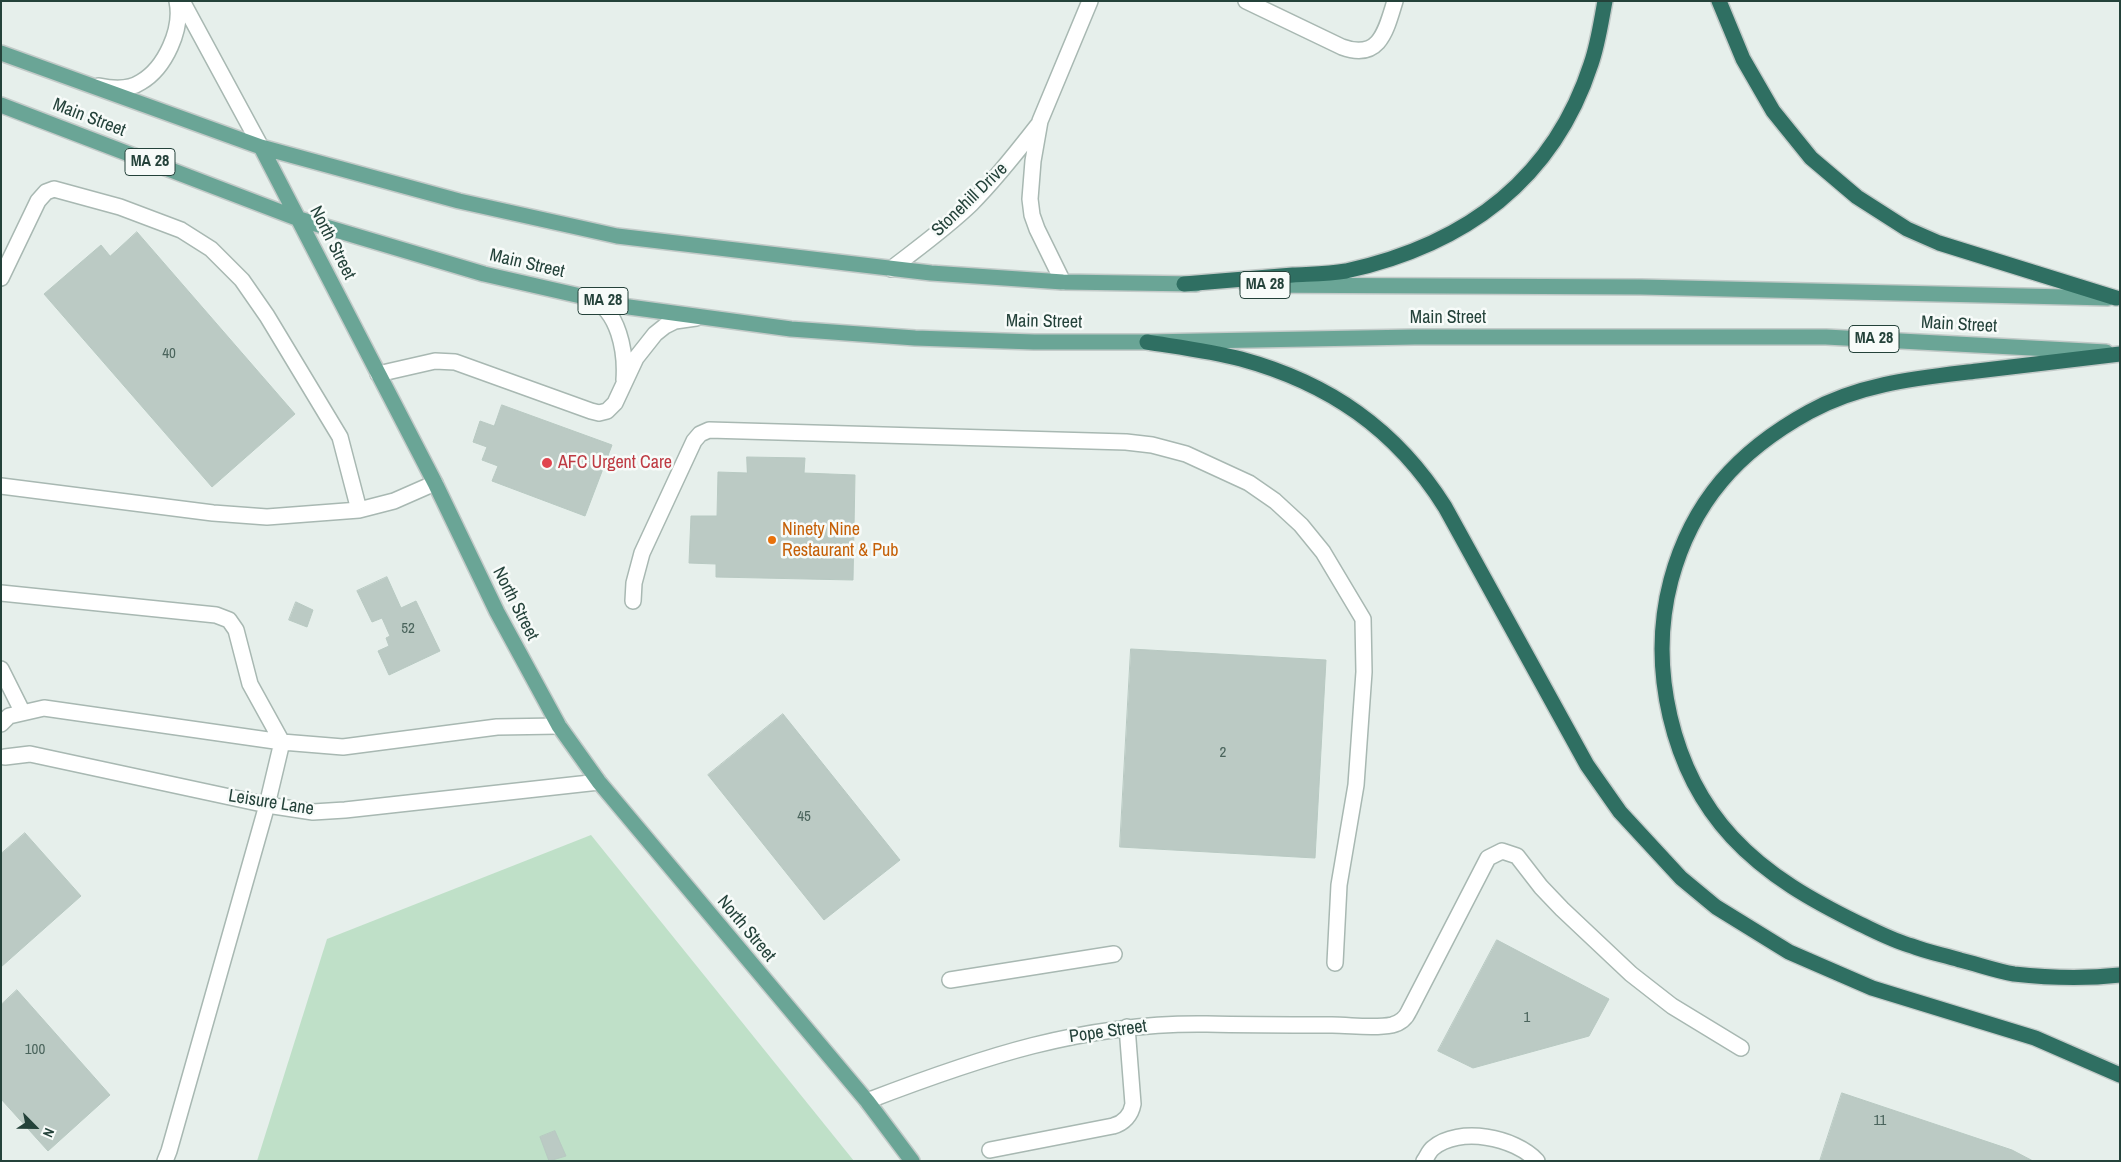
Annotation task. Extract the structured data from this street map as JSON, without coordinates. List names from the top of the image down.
{
  "streets": {
    "main road": ["Main Street", "MA 28", "North Street"],
    "street": ["Stonehill Drive", "Leisure Lane", "Pope Street"]
  },
  "crossings": [
    ["Main Street", "Stonehill Drive"],
    ["Main Street", "North Street"],
    ["North Street", "Leisure Lane"],
    ["North Street", "Pope Street"]
  ],
  "places": ["AFC Urgent Care", "Ninety Nine Restaurant & Pub"],
  "house_numbers": [
    "40",
    "52",
    "2",
    "45",
    "1",
    "100",
    "11"
  ],
  "north": "bottom right"
}
